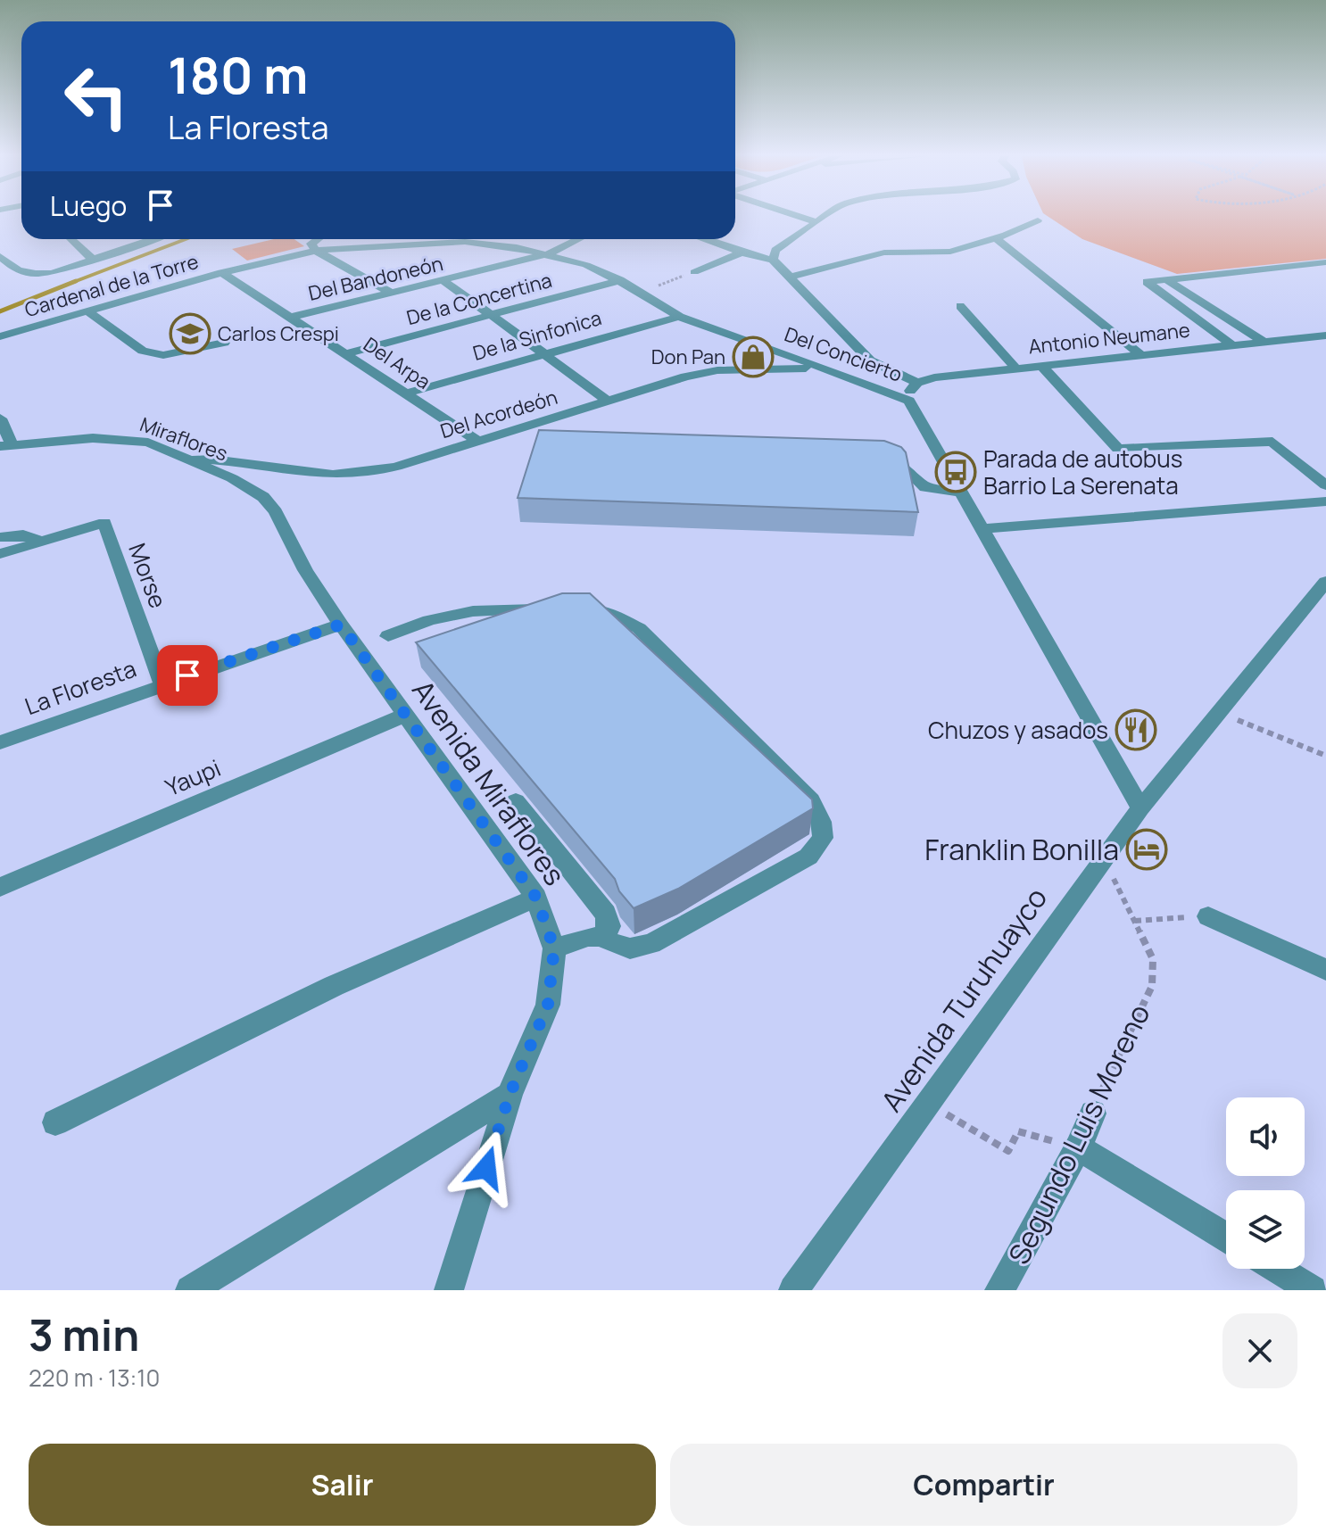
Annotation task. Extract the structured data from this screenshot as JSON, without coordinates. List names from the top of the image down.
{
  "streets": {
    "street": [
      "Del Bandoneón",
      "Cardenal de la Torre",
      "De la Concertina",
      "De la Sinfonica",
      "Antonio Neumane",
      "Del Concierto",
      "Del Arpa",
      "Del Acordeón",
      "Miraflores",
      "Morse",
      "La Floresta",
      "Yaupi",
      "Avenida Miraflores",
      "Avenida Turuhuayco",
      "Segundo Luis Moreno"
    ]
  },
  "crossings": [
    ["Del Bandoneón", "Del Concierto"],
    ["Del Bandoneón", "Del Arpa"],
    ["Cardenal de la Torre", "Del Concierto"],
    ["Cardenal de la Torre", "Del Arpa"],
    ["De la Concertina", "Del Concierto"],
    ["De la Concertina", "Del Arpa"],
    ["De la Sinfonica", "Del Concierto"],
    ["De la Sinfonica", "Del Arpa"],
    ["Del Concierto", "Del Acordeón"],
    ["Del Concierto", "Avenida Turuhuayco"],
    ["Del Arpa", "Del Acordeón"],
    ["Del Acordeón", "Miraflores"],
    ["Miraflores", "Avenida Miraflores"],
    ["Morse", "La Floresta"],
    ["La Floresta", "Avenida Miraflores"],
    ["Yaupi", "Avenida Miraflores"],
    ["Avenida Turuhuayco", "Segundo Luis Moreno"]
  ],
  "places": {
    "school or university": ["Carlos Crespi"],
    "shop": ["Don Pan"],
    "bus stop": ["Parada de autobus Barrio La Serenata"],
    "restaurant": ["Chuzos y asados"],
    "hotel": ["Franklin Bonilla"]
  },
  "page": {
    "turn": ["180 m", "La Floresta"],
    "then": "Luego",
    "heading": ["3 min", "220 m · 13:10"],
    "buttons": ["Salir", "Compartir"]
  }
}
